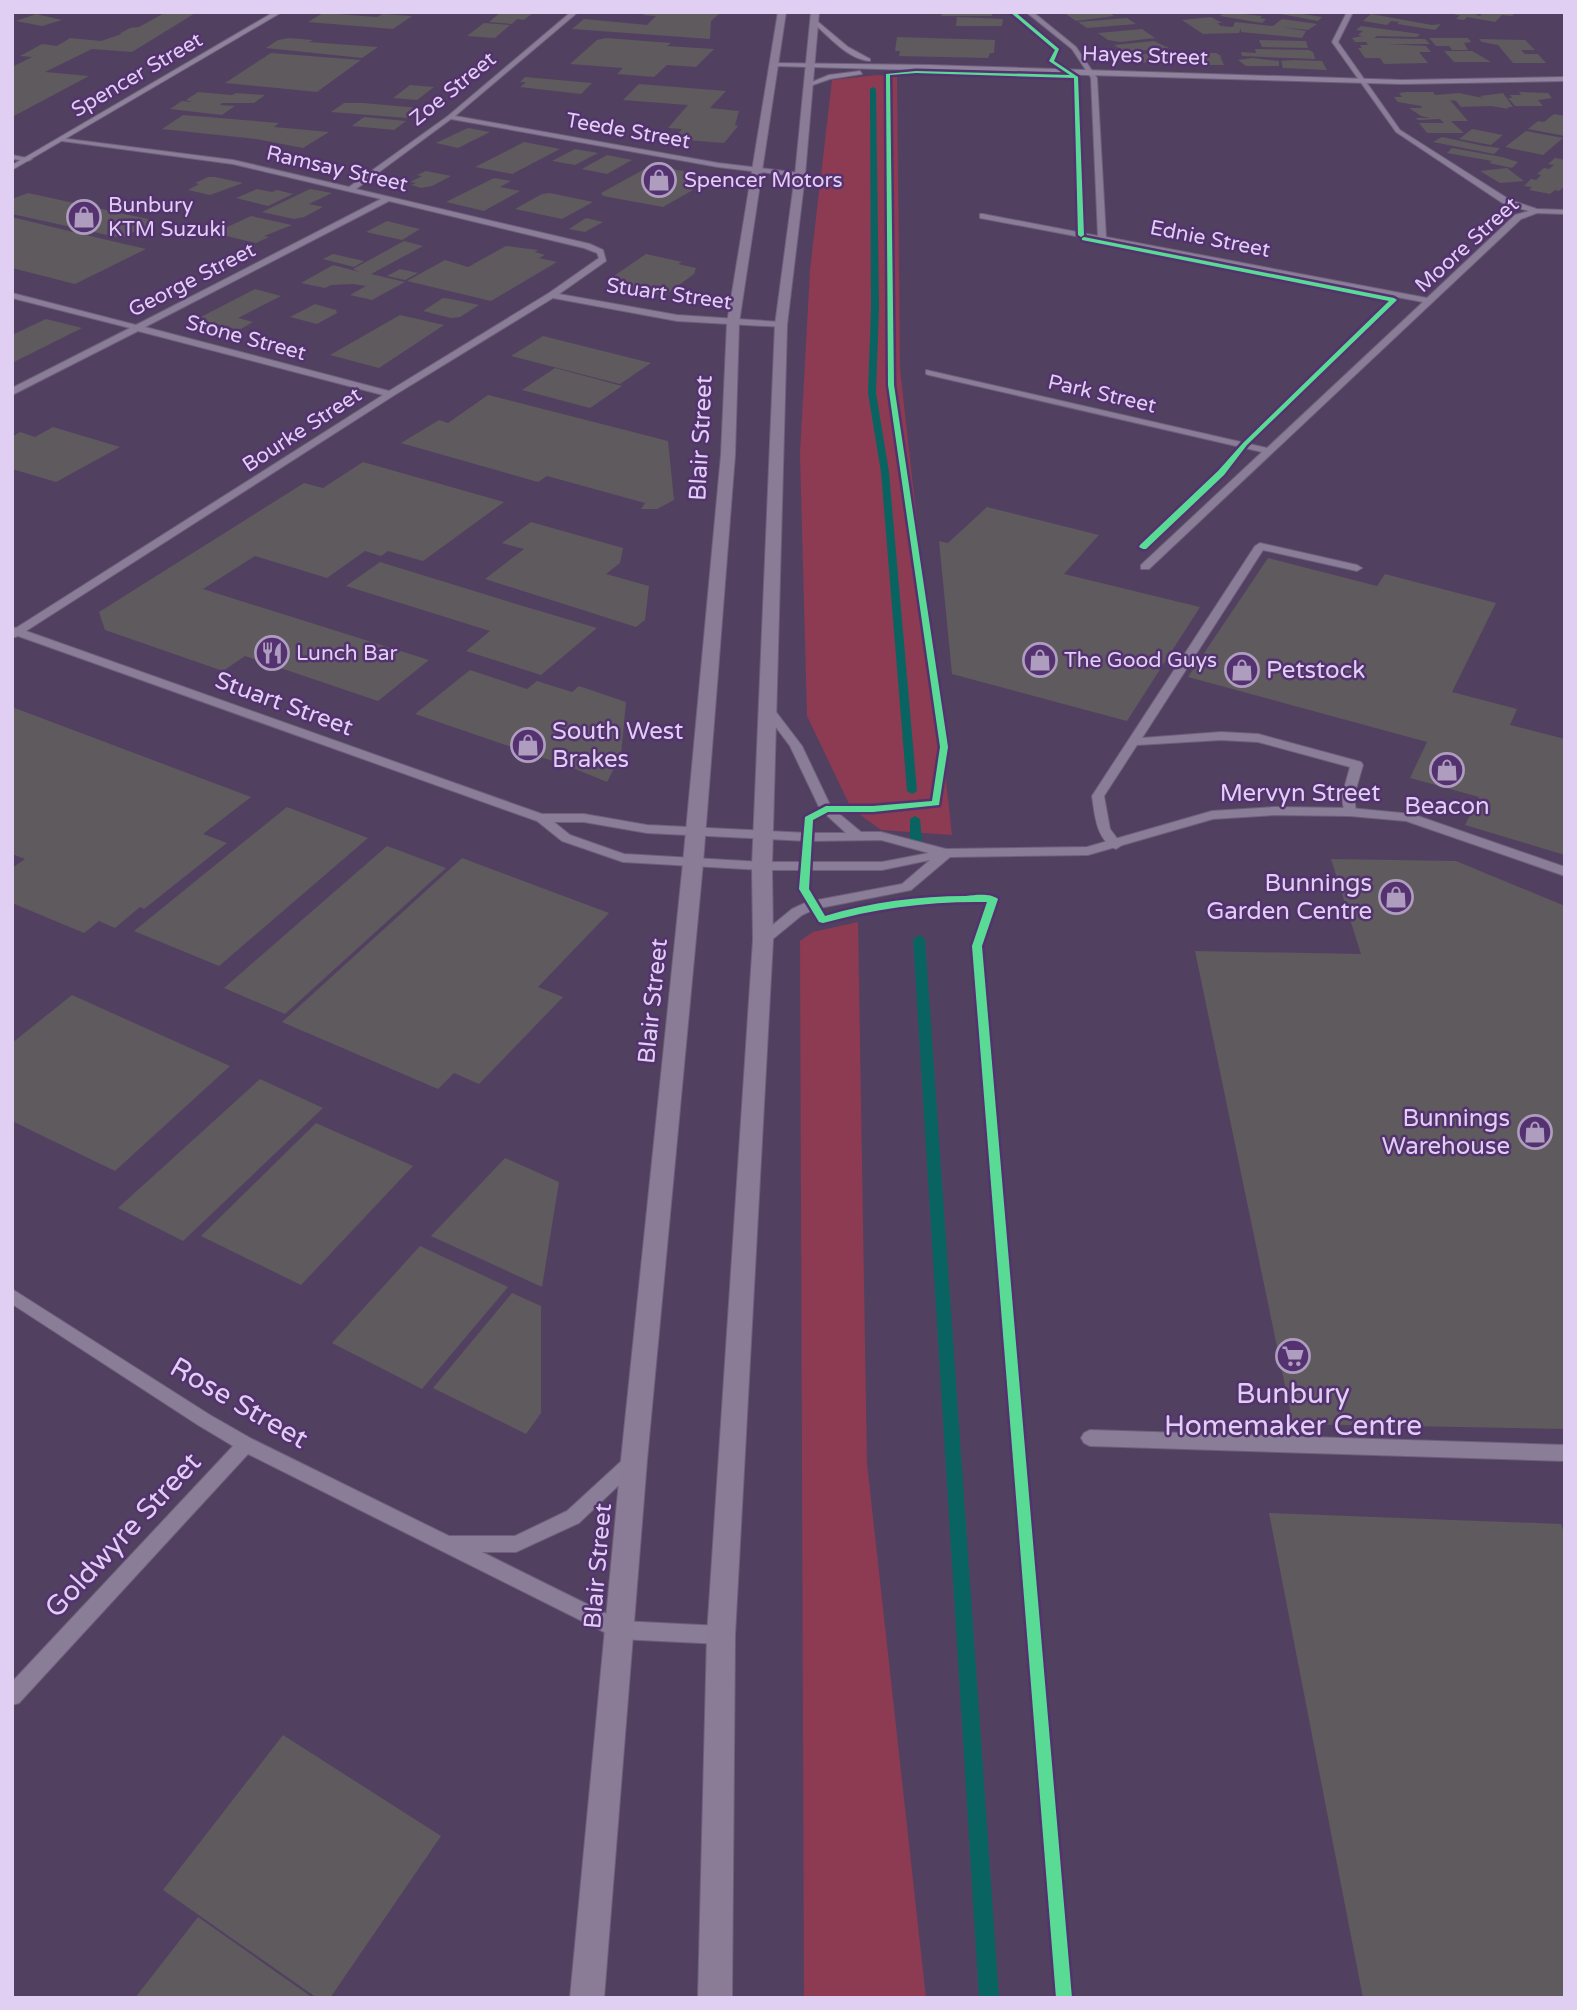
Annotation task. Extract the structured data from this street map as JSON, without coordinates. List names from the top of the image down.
{
  "streets": {
    "main road": ["Blair Street"],
    "street": [
      "Hayes Street",
      "Spencer Street",
      "Zoe Street",
      "Teede Street",
      "Ramsay Street",
      "Ednie Street",
      "Moore Street",
      "George Street",
      "Stuart Street",
      "Stone Street",
      "Park Street",
      "Bourke Street",
      "Mervyn Street",
      "Rose Street",
      "Goldwyre Street"
    ]
  },
  "crossings": [
    ["Hayes Street", "Moore Street"],
    ["Hayes Street", "Blair Street"],
    ["Spencer Street", "Ramsay Street"],
    ["Zoe Street", "Teede Street"],
    ["Zoe Street", "Ramsay Street"],
    ["Teede Street", "Blair Street"],
    ["Ramsay Street", "George Street"],
    ["Ramsay Street", "Bourke Street"],
    ["Ednie Street", "Moore Street"],
    ["Moore Street", "Park Street"],
    ["George Street", "Stone Street"],
    ["Stuart Street", "Bourke Street"],
    ["Stuart Street", "Blair Street"],
    ["Stuart Street", "Mervyn Street"],
    ["Stone Street", "Bourke Street"],
    ["Blair Street", "Mervyn Street"],
    ["Blair Street", "Rose Street"],
    ["Rose Street", "Goldwyre Street"]
  ],
  "places": {
    "shop": [
      "Spencer Motors",
      "Bunbury KTM Suzuki",
      "The Good Guys",
      "Petstock",
      "South West Brakes",
      "Beacon",
      "Bunnings Garden Centre",
      "Bunnings Warehouse"
    ],
    "restaurant": ["Lunch Bar"],
    "supermarket": ["Bunbury Homemaker Centre"]
  }
}
